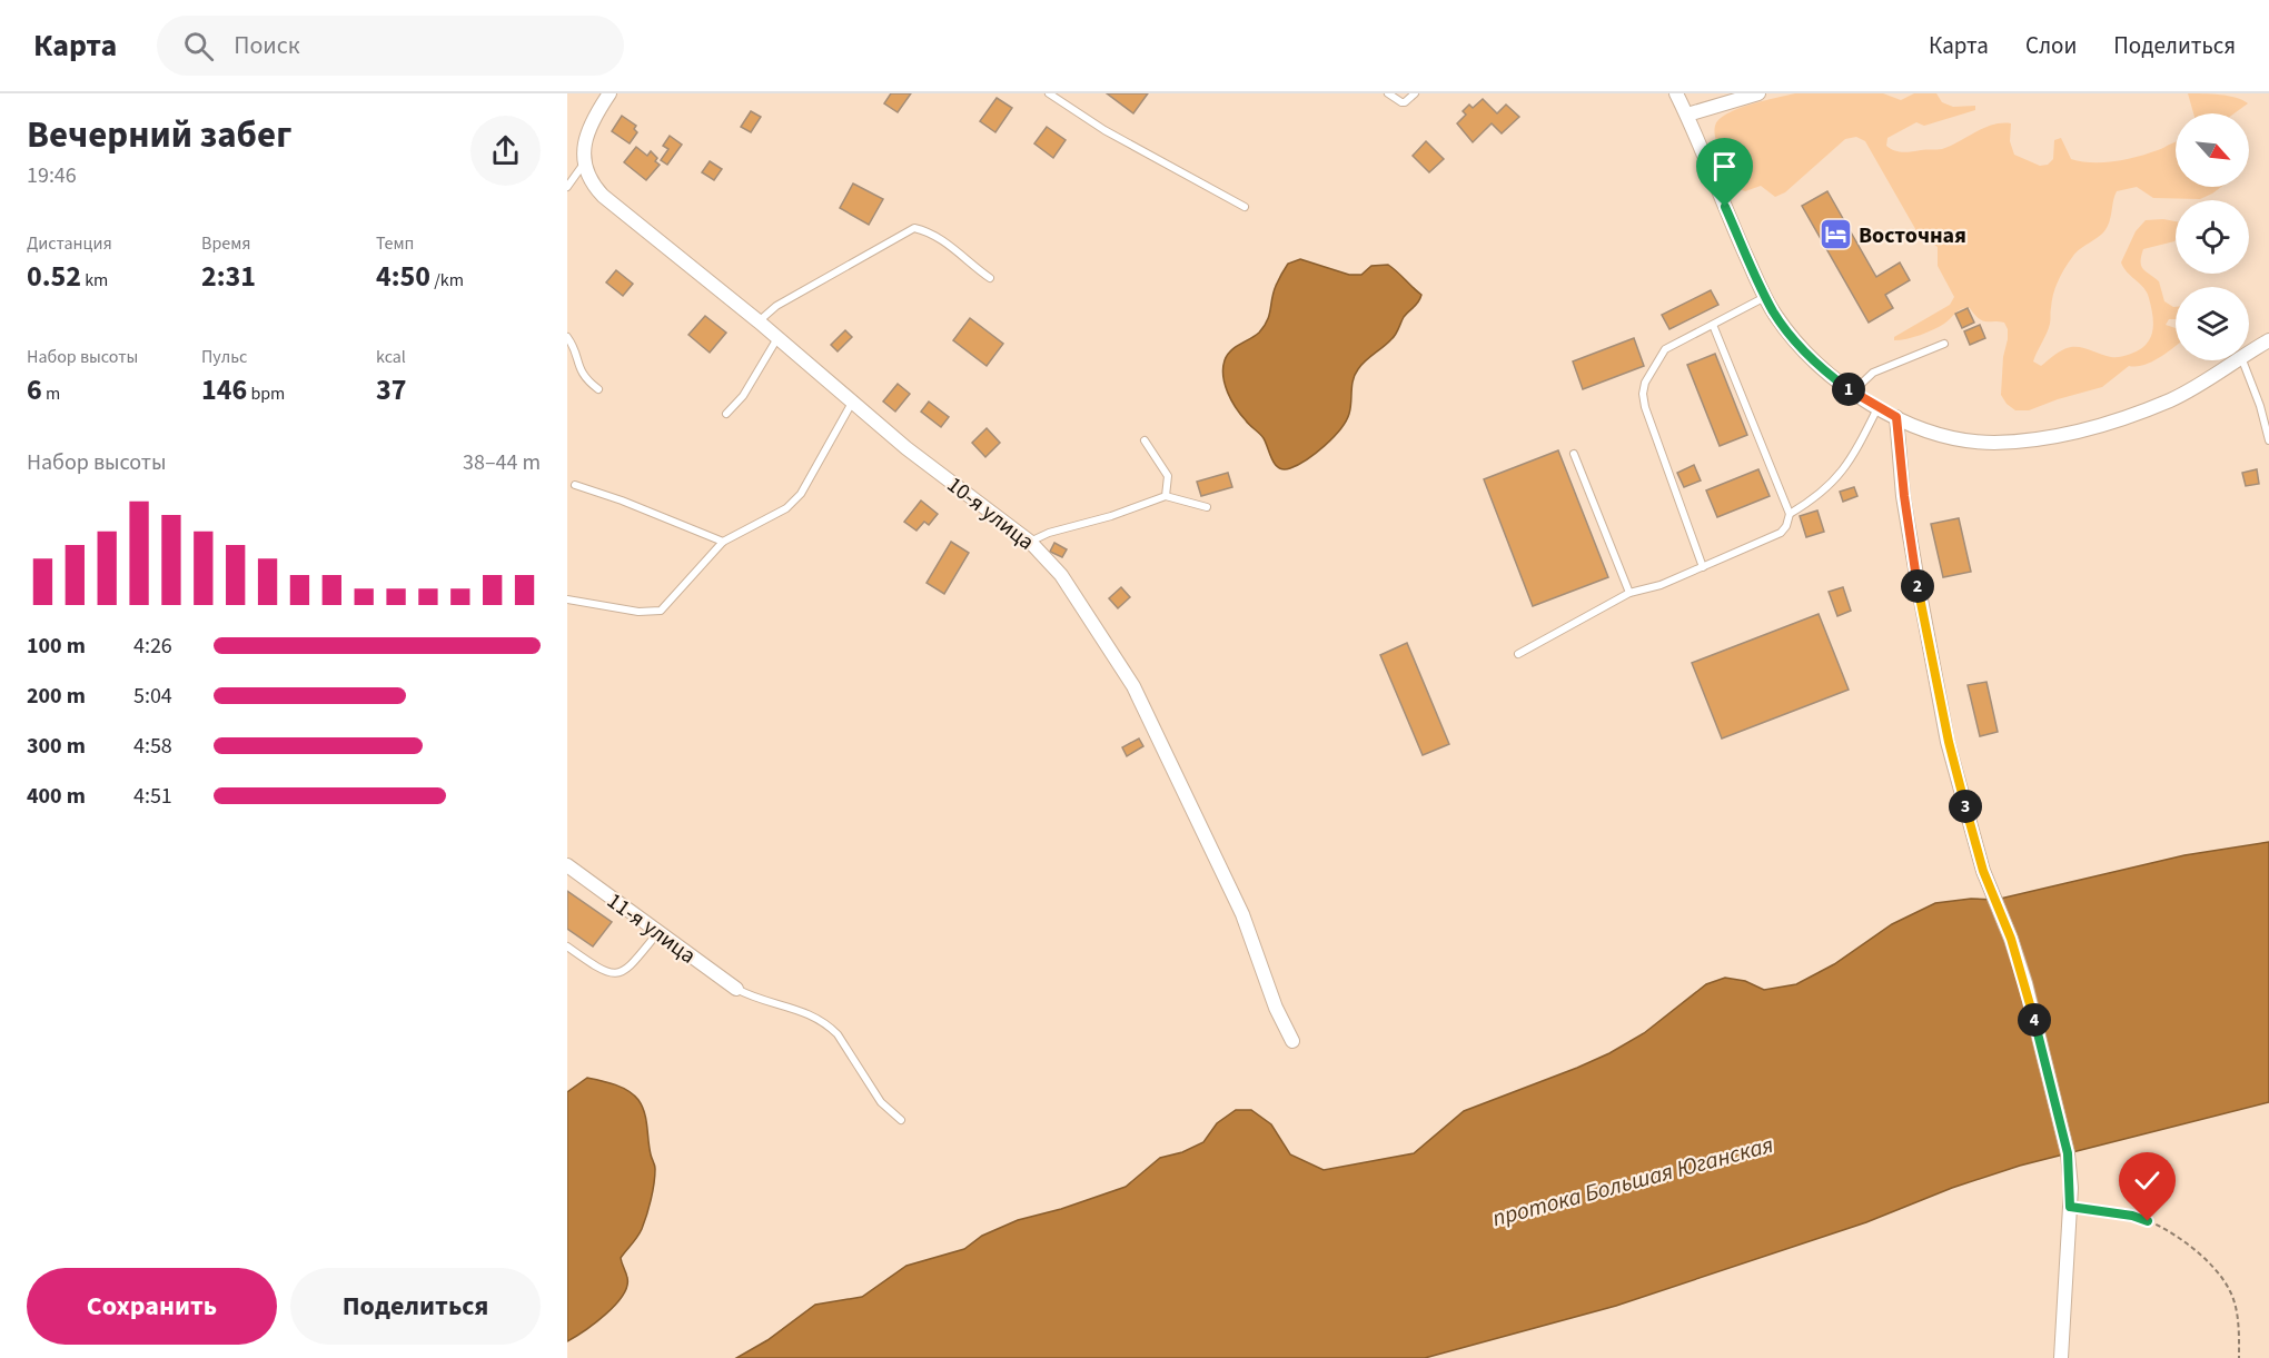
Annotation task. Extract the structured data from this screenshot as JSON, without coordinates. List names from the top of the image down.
{
  "streets": {
    "street": ["10-я улица", "11-я улица"]
  },
  "water": ["протока Большая Юганская"],
  "places": {
    "hotel": ["Восточная"]
  },
  "north": "bottom right",
  "page": {
    "header": "Карта",
    "search": "Поиск",
    "nav": ["Карта", "Слои", "Поделиться"],
    "heading": ["Вечерний забег", "19:46"],
    "stats": [
      ["Дистанция", "0.52 km"],
      ["Время", "2:31"],
      ["Темп", "4:50 /km"],
      ["Набор высоты", "6 m"],
      ["Пульс", "146 bpm"],
      ["kcal", "37"]
    ],
    "pins": [
      "1",
      "2",
      "3",
      "4"
    ],
    "chart": ["Набор высоты", "38–44 m"],
    "list": [
      {
        "name": "100 m",
        "note": "4:26"
      },
      {
        "name": "200 m",
        "note": "5:04"
      },
      {
        "name": "300 m",
        "note": "4:58"
      },
      {
        "name": "400 m",
        "note": "4:51"
      }
    ],
    "buttons": ["Сохранить", "Поделиться"]
  }
}
